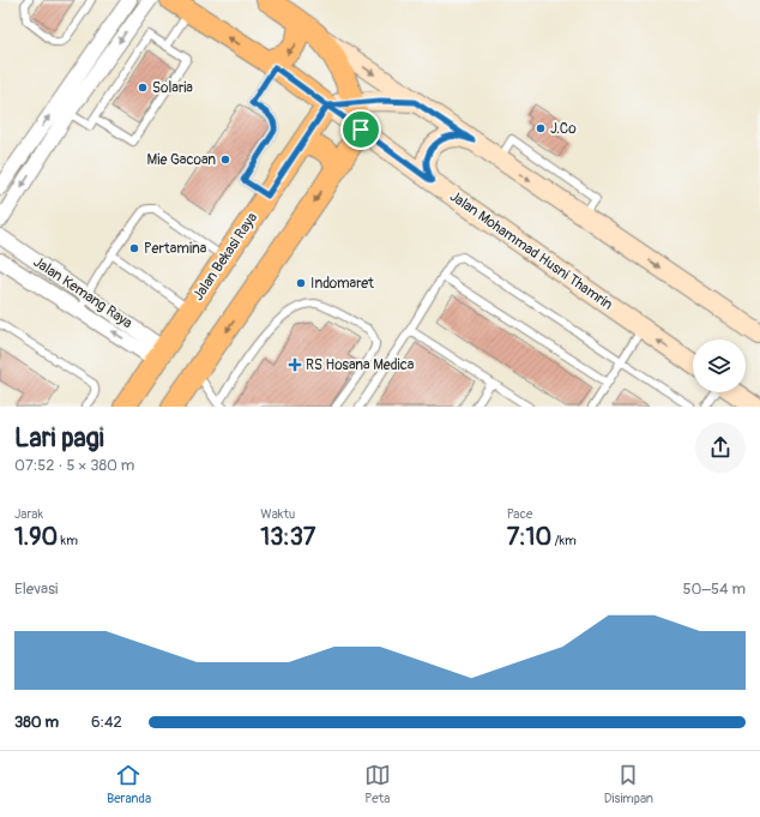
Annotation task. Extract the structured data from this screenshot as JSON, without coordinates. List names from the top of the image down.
{
  "streets": {
    "main road": ["Jalan Mohammad Husni Thamrin", "Jalan Bekasi Raya"],
    "street": ["Jalan Kemang Raya"]
  },
  "crossings": [
    ["Jalan Mohammad Husni Thamrin", "Jalan Bekasi Raya"],
    ["Jalan Bekasi Raya", "Jalan Kemang Raya"]
  ],
  "places": {
    "other": [
      "Solaria",
      "J.Co",
      "Mie Gacoan",
      "Pertamina",
      "Indomaret"
    ],
    "health": ["RS Hosana Medica"]
  },
  "page": {
    "heading": ["Lari pagi", "07:52 · 5 × 380 m"],
    "stats": [
      ["Jarak", "1.90 km"],
      ["Waktu", "13:37"],
      ["Pace", "7:10 /km"]
    ],
    "chart": ["Elevasi", "50–54 m"],
    "list": [
      {
        "name": "380 m",
        "note": "6:42"
      }
    ],
    "tabs": ["Beranda", "Peta", "Disimpan"]
  }
}
